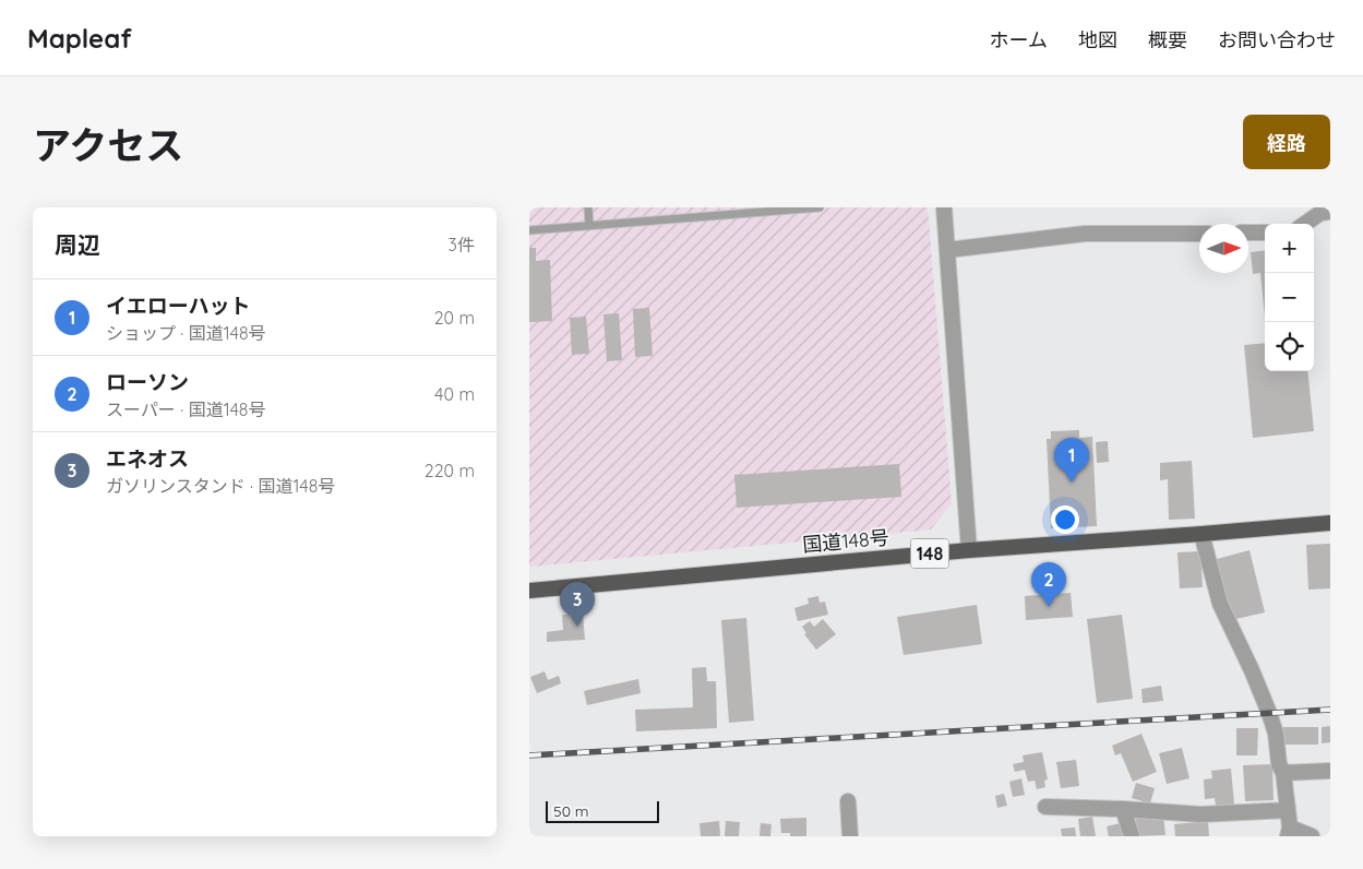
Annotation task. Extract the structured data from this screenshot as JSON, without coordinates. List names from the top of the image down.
{
  "streets": {
    "highway": ["国道148号", "148"]
  },
  "scale_bar": "50 m",
  "north": "right",
  "page": {
    "header": "Mapleaf",
    "nav": [
      "ホーム",
      "地図",
      "概要",
      "お問い合わせ"
    ],
    "title": "アクセス",
    "buttons": "経路",
    "heading": ["周辺", "3件"],
    "map_buttons": ["+", "−"],
    "list": [
      {
        "mark": "1",
        "name": "イエローハット",
        "note": "ショップ · 国道148号",
        "value": "20 m"
      },
      {
        "mark": "2",
        "name": "ローソン",
        "note": "スーパー · 国道148号",
        "value": "40 m"
      },
      {
        "mark": "3",
        "name": "エネオス",
        "note": "ガソリンスタンド · 国道148号",
        "value": "220 m"
      }
    ],
    "pins": ["1", "2", "3"],
    "scale": "50 m"
  }
}
